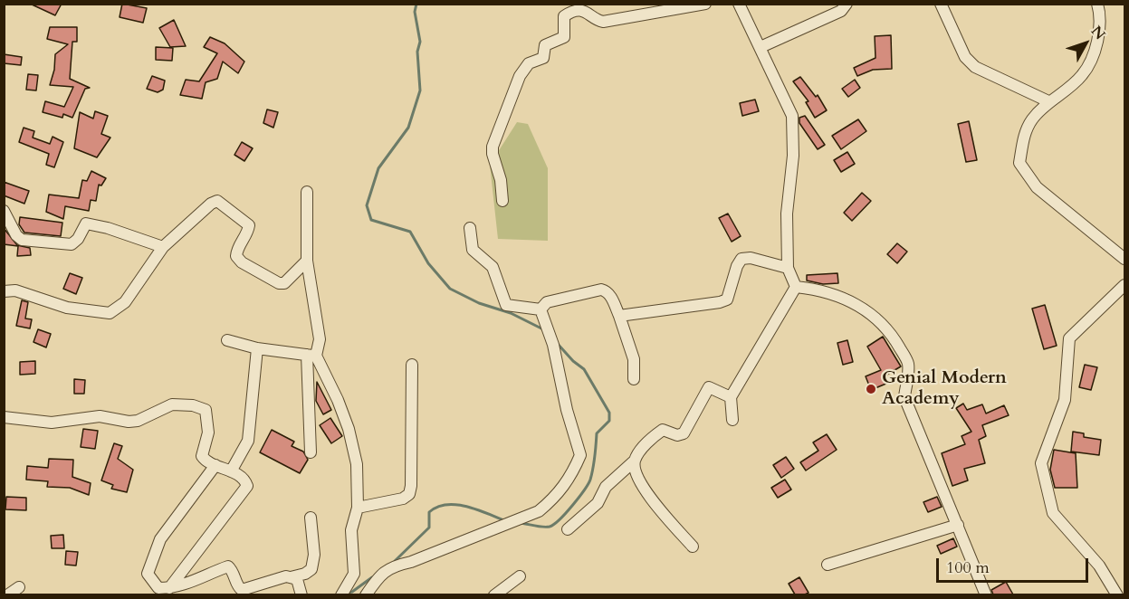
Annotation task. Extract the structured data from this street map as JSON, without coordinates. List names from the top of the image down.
{
  "places": ["Genial Modern Academy"],
  "scale_bar": "100 m",
  "north": "top right"
}
